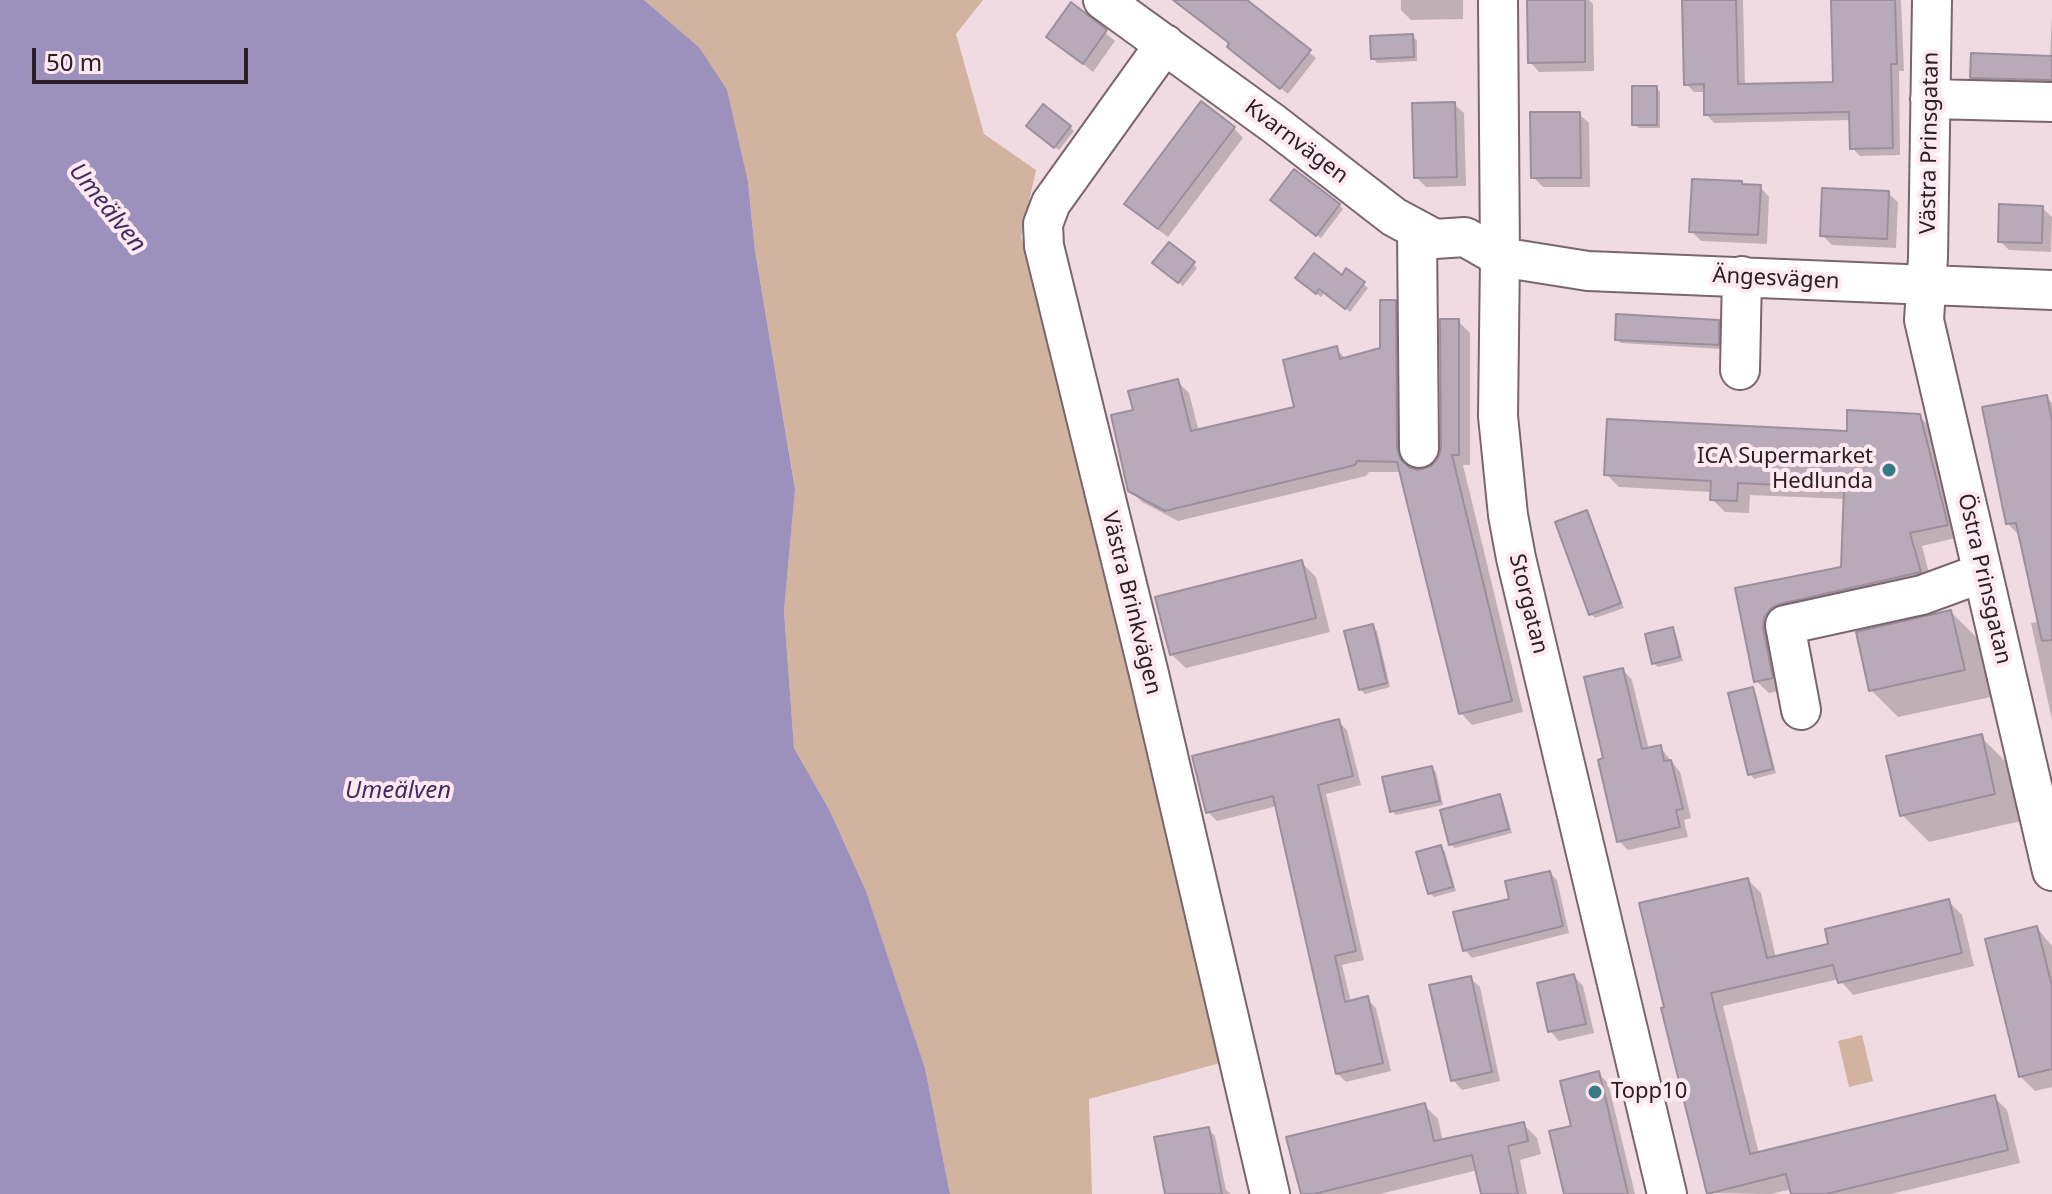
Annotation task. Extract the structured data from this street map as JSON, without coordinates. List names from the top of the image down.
{
  "streets": {
    "street": [
      "Kvarnvägen",
      "Västra Prinsgatan",
      "Ängesvägen",
      "Östra Prinsgatan",
      "Västra Brinkvägen",
      "Storgatan"
    ]
  },
  "crossings": [
    ["Kvarnvägen", "Ängesvägen"],
    ["Kvarnvägen", "Västra Brinkvägen"],
    ["Kvarnvägen", "Storgatan"],
    ["Västra Prinsgatan", "Ängesvägen"],
    ["Västra Prinsgatan", "Östra Prinsgatan"],
    ["Ängesvägen", "Östra Prinsgatan"],
    ["Ängesvägen", "Storgatan"]
  ],
  "water": ["Umeälven"],
  "places": ["ICA Supermarket Hedlunda", "Topp10"],
  "scale_bar": "50 m"
}
